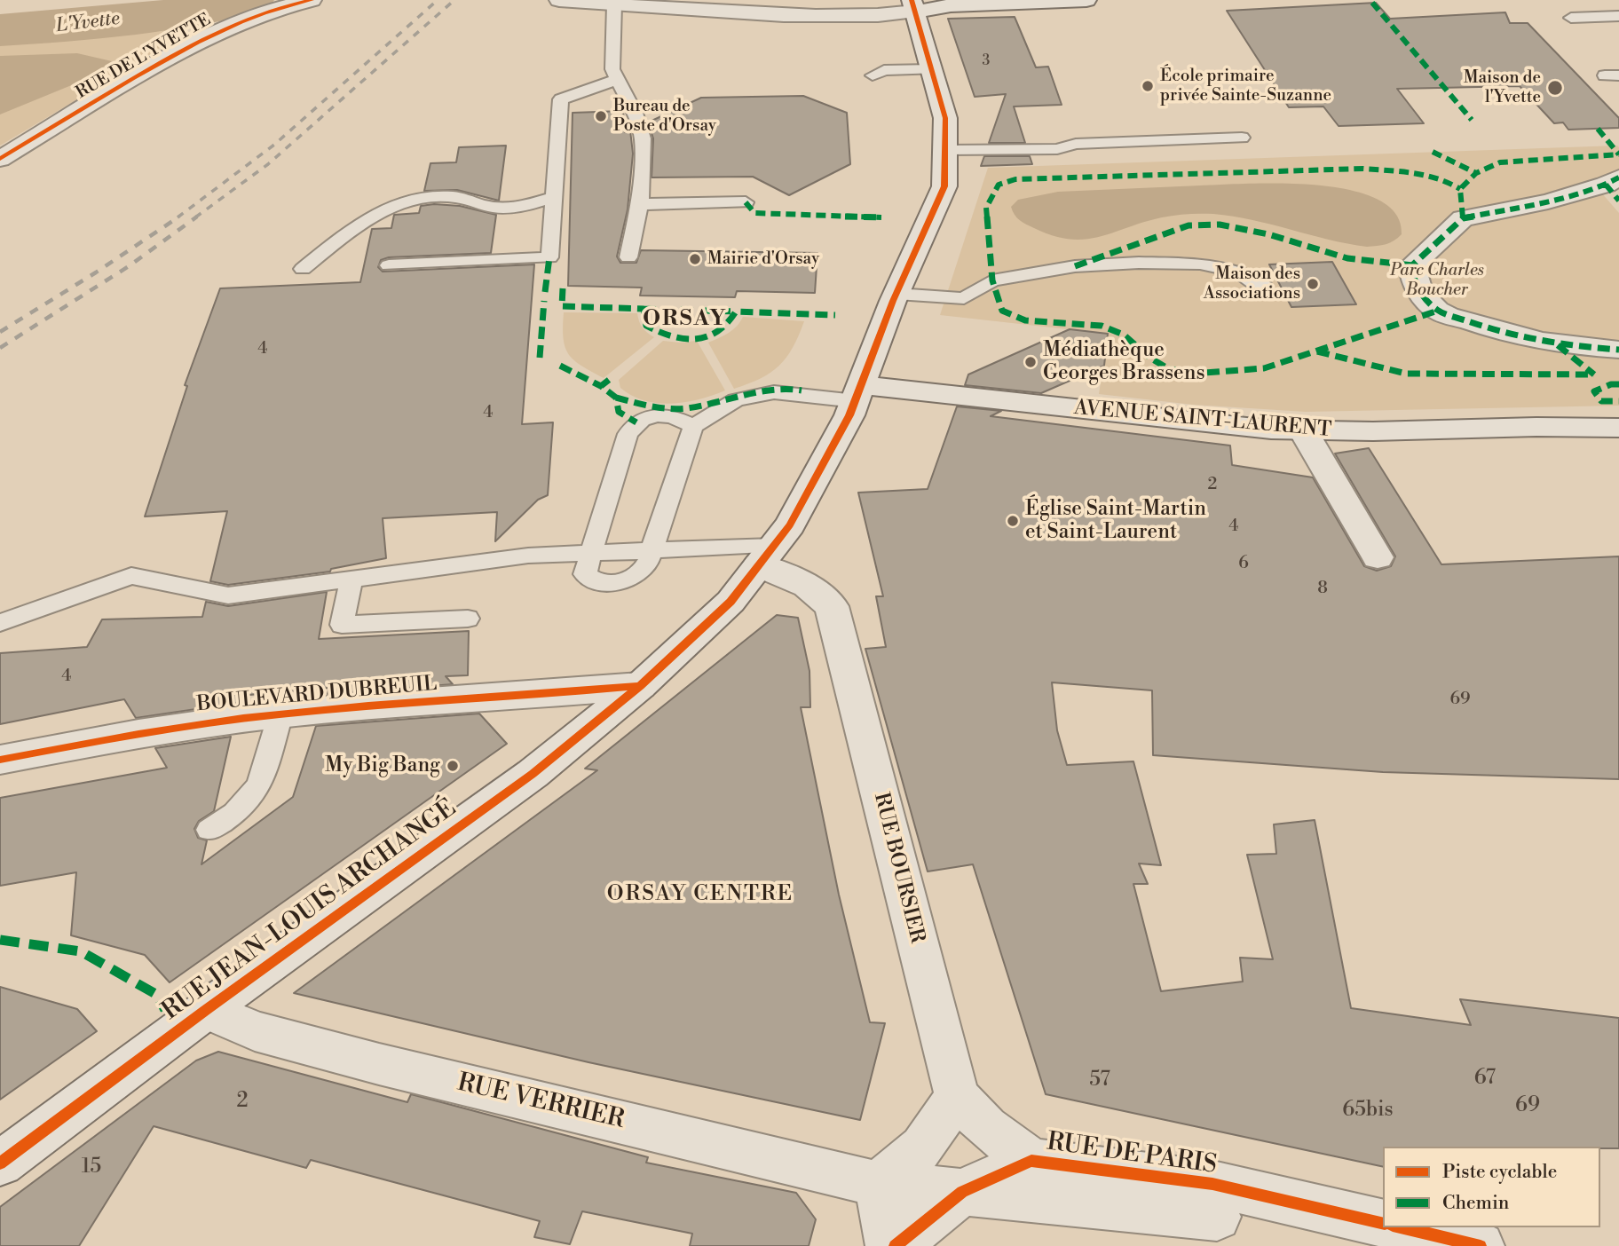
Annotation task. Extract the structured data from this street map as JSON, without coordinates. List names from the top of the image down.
{
  "streets": {
    "street": [
      "RUE DE L'YVETTE",
      "AVENUE SAINT-LAURENT",
      "BOULEVARD DUBREUIL",
      "RUE BOURSIER",
      "RUE JEAN-LOUIS ARCHANGÉ",
      "RUE VERRIER",
      "RUE DE PARIS"
    ]
  },
  "crossings": [
    ["AVENUE SAINT-LAURENT", "RUE JEAN-LOUIS ARCHANGÉ"],
    ["BOULEVARD DUBREUIL", "RUE JEAN-LOUIS ARCHANGÉ"],
    ["RUE BOURSIER", "RUE JEAN-LOUIS ARCHANGÉ"],
    ["RUE BOURSIER", "RUE DE PARIS"],
    ["RUE JEAN-LOUIS ARCHANGÉ", "RUE VERRIER"],
    ["RUE VERRIER", "RUE DE PARIS"]
  ],
  "districts": ["ORSAY", "ORSAY CENTRE"],
  "water": ["L'Yvette"],
  "parks": ["Parc Charles Boucher"],
  "places": [
    "École primaire privée Sainte-Suzanne",
    "Maison de l'Yvette",
    "Bureau de Poste d'Orsay",
    "Mairie d'Orsay",
    "Maison des Associations",
    "Médiathèque Georges Brassens",
    "Église Saint-Martin et Saint-Laurent",
    "My Big Bang"
  ],
  "house_numbers": [
    "3",
    "4",
    "4",
    "2",
    "4",
    "6",
    "8",
    "4",
    "69",
    "67",
    "57",
    "2",
    "69",
    "65bis",
    "15"
  ],
  "legend": ["Piste cyclable", "Chemin"]
}
